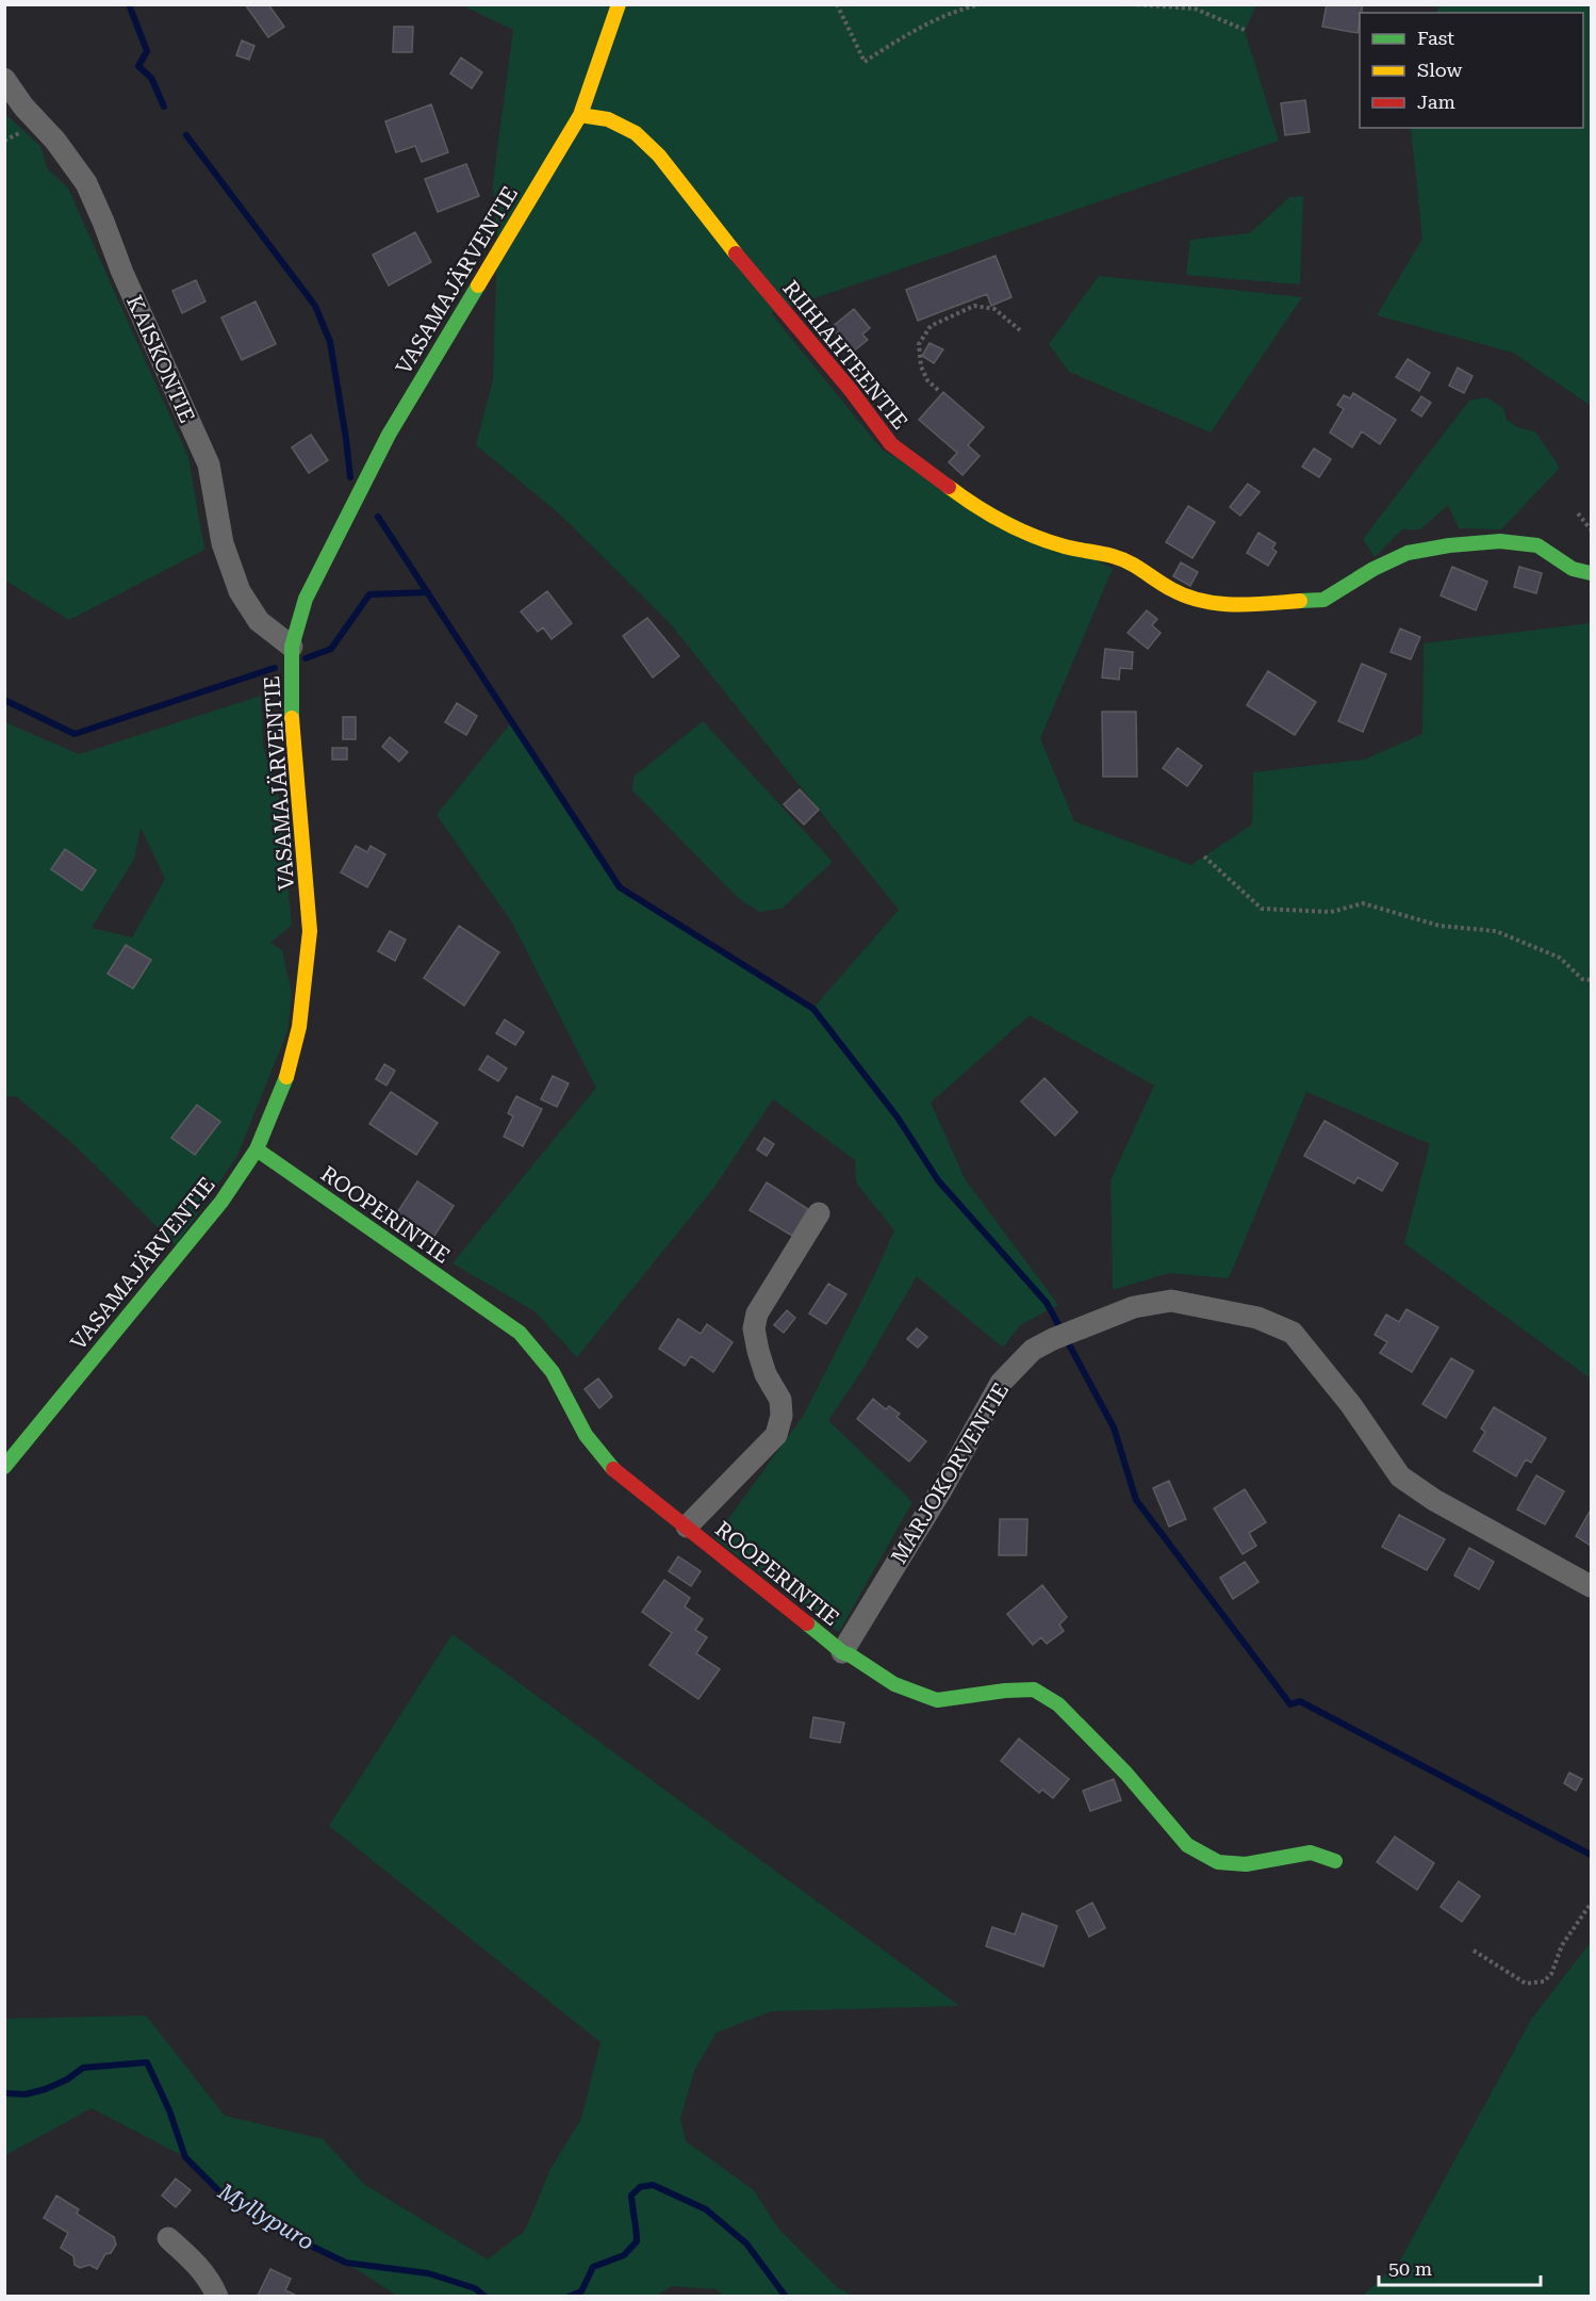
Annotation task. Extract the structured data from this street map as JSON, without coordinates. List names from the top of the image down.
{
  "streets": {
    "street": [
      "VASAMAJÄRVENTIE",
      "RIIHIAHTEENTIE",
      "KAISKONTIE",
      "ROOPERINTIE",
      "MARJOKORVENTIE"
    ]
  },
  "crossings": [
    ["VASAMAJÄRVENTIE", "RIIHIAHTEENTIE"],
    ["VASAMAJÄRVENTIE", "KAISKONTIE"],
    ["VASAMAJÄRVENTIE", "ROOPERINTIE"],
    ["ROOPERINTIE", "MARJOKORVENTIE"]
  ],
  "water": ["Myllypuro"],
  "legend": ["Fast", "Slow", "Jam"],
  "scale_bar": "50 m"
}
